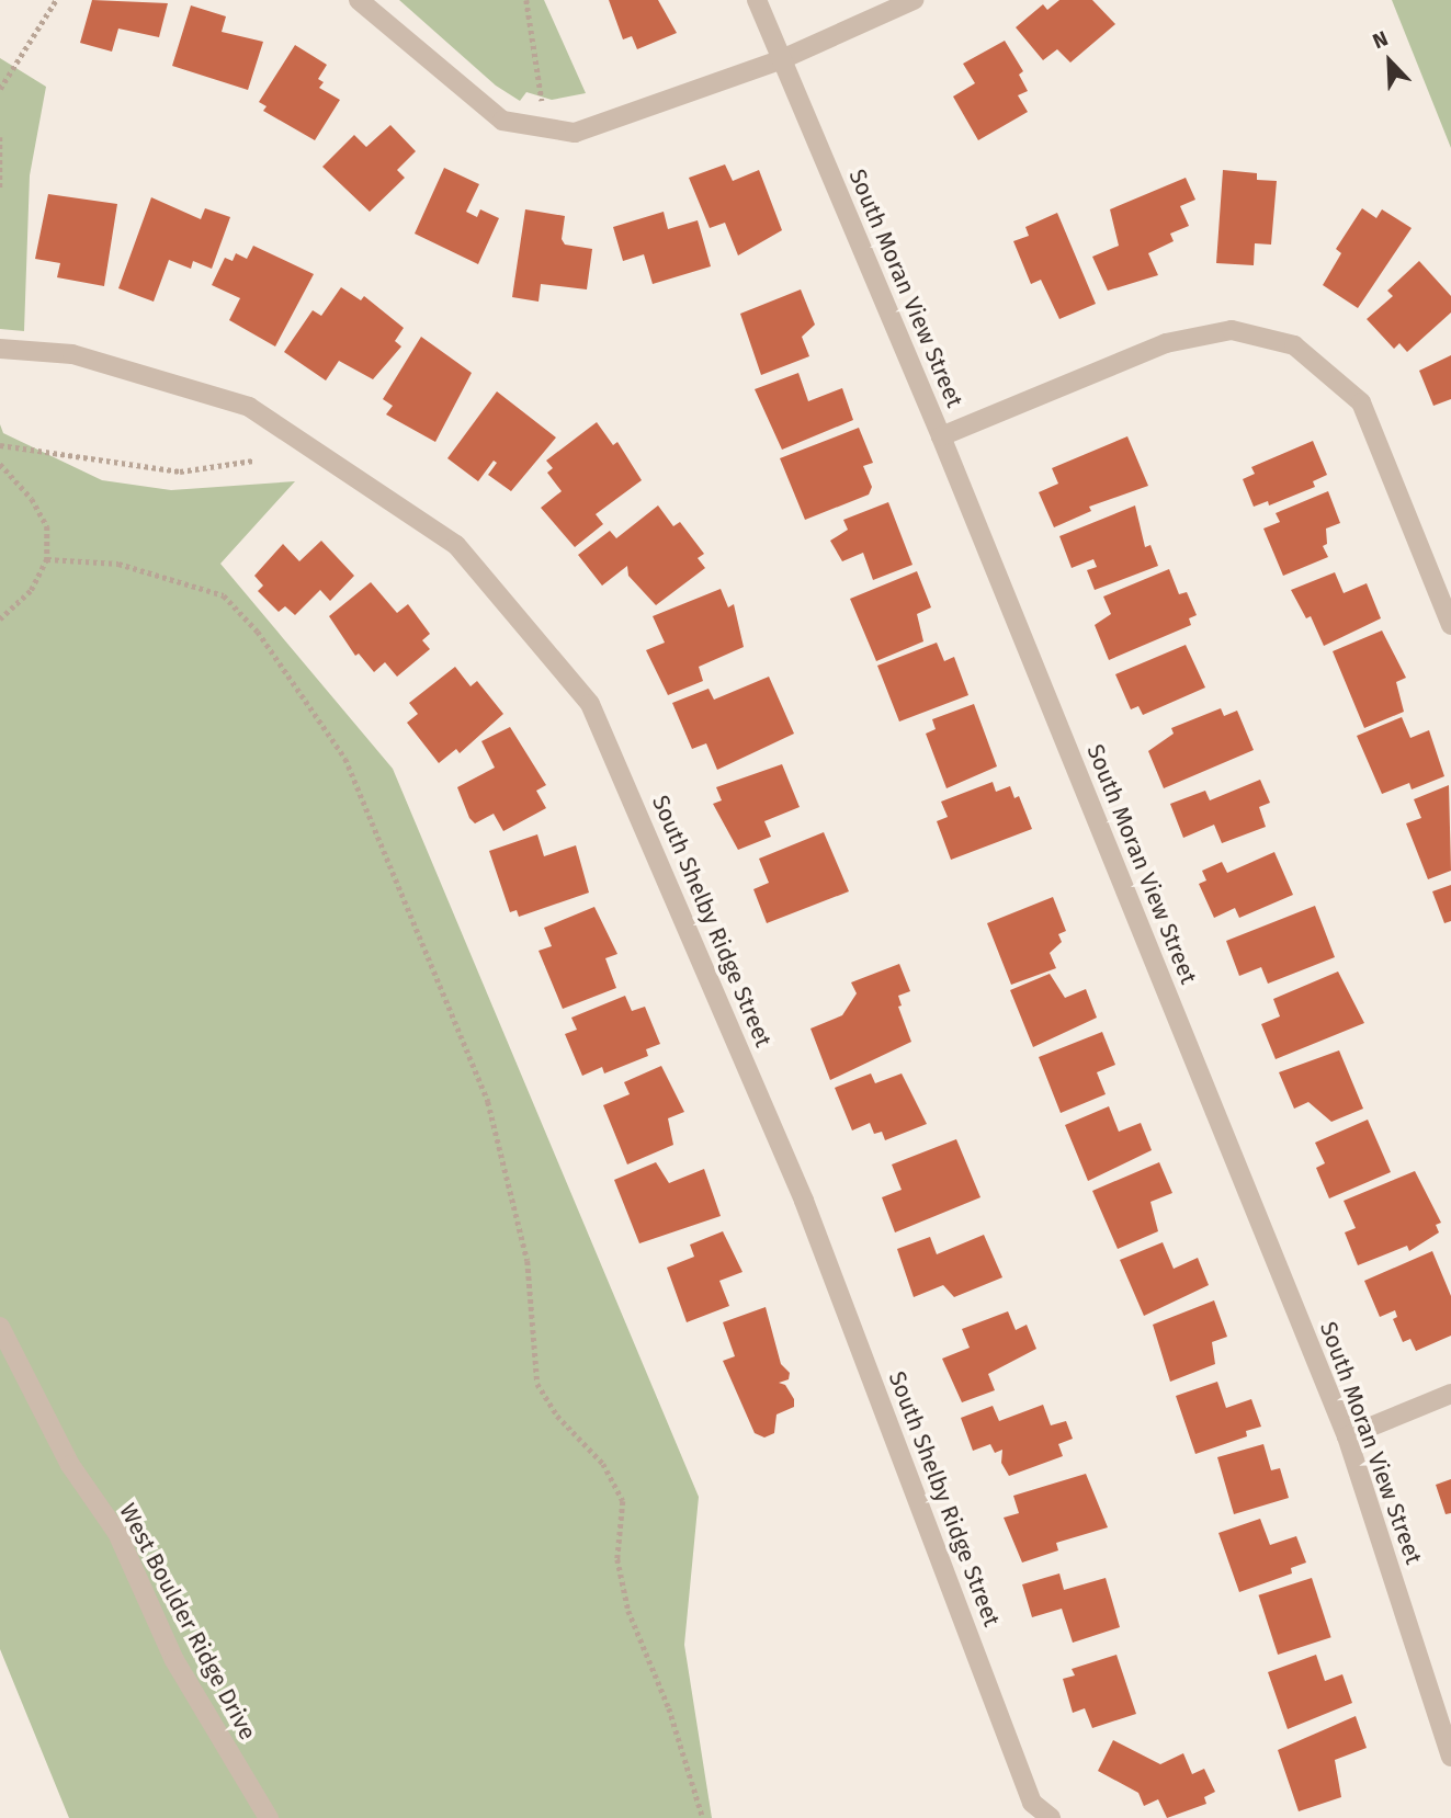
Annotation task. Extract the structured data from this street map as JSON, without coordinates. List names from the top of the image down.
{
  "streets": {
    "street": ["South Moran View Street", "South Shelby Ridge Street", "West Boulder Ridge Drive"]
  },
  "north": "top left"
}
